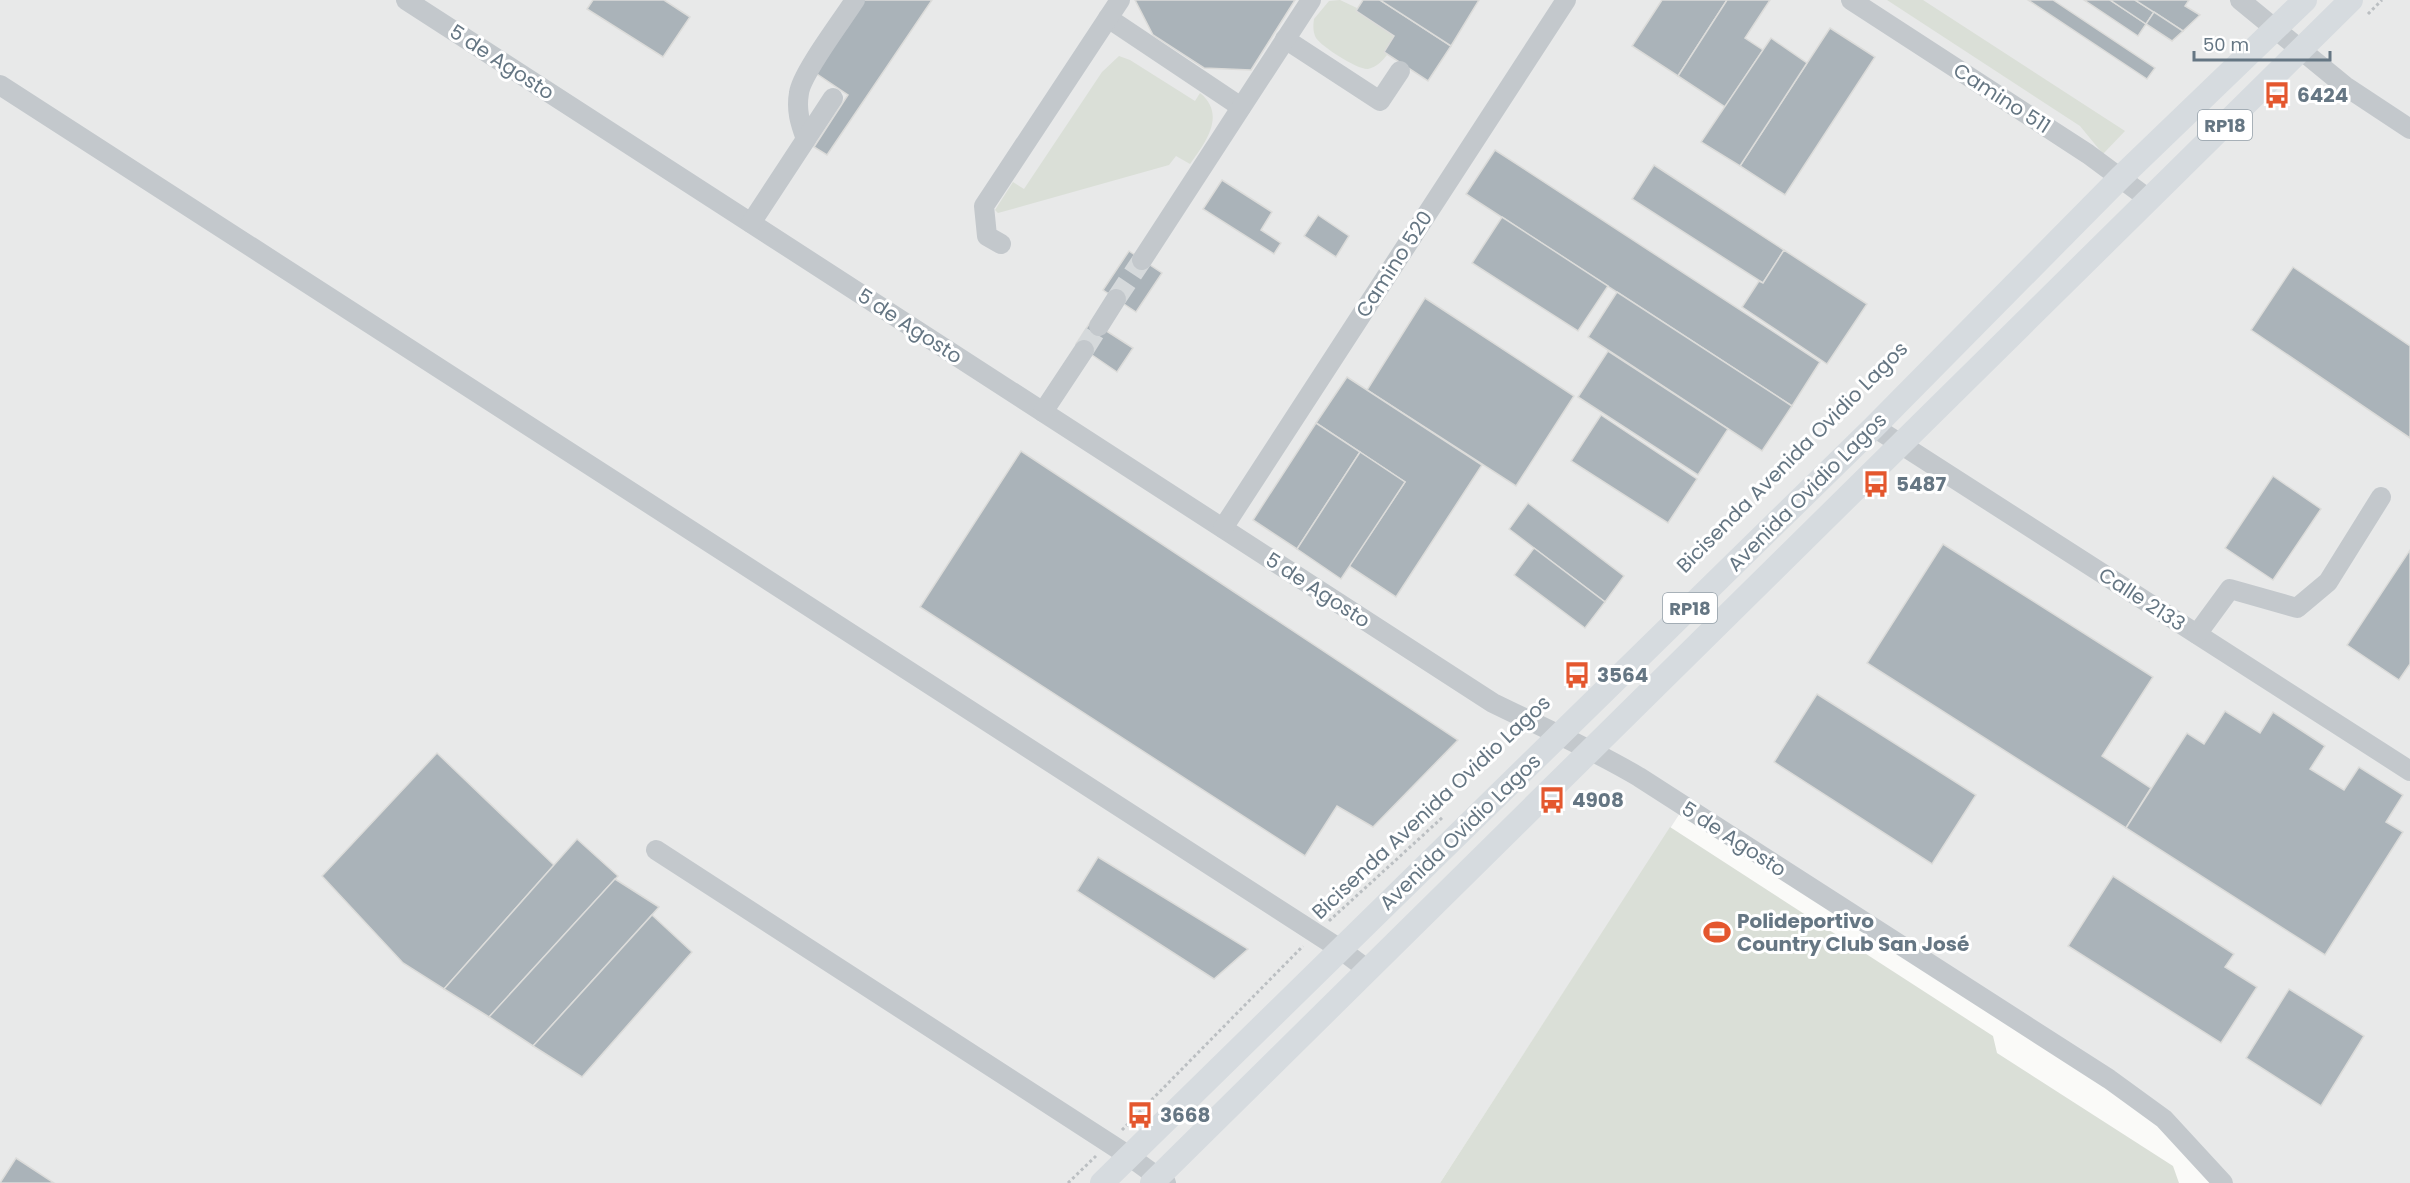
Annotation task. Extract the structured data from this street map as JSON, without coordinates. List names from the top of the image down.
{
  "streets": {
    "main road": ["RP18", "Avenida Ovidio Lagos"],
    "street": [
      "5 de Agosto",
      "Camino 511",
      "Camino 520",
      "Calle 2133"
    ],
    "path": ["Bicisenda Avenida Ovidio Lagos"]
  },
  "crossings": [
    ["5 de Agosto", "Camino 520"],
    ["5 de Agosto", "Avenida Ovidio Lagos"],
    ["Camino 511", "Avenida Ovidio Lagos"],
    ["Avenida Ovidio Lagos", "Calle 2133"]
  ],
  "places": {
    "bus stop": [
      "6424",
      "5487",
      "3564",
      "4908",
      "3668"
    ],
    "sports": ["Polideportivo Country Club San José"]
  },
  "scale_bar": "50 m"
}
